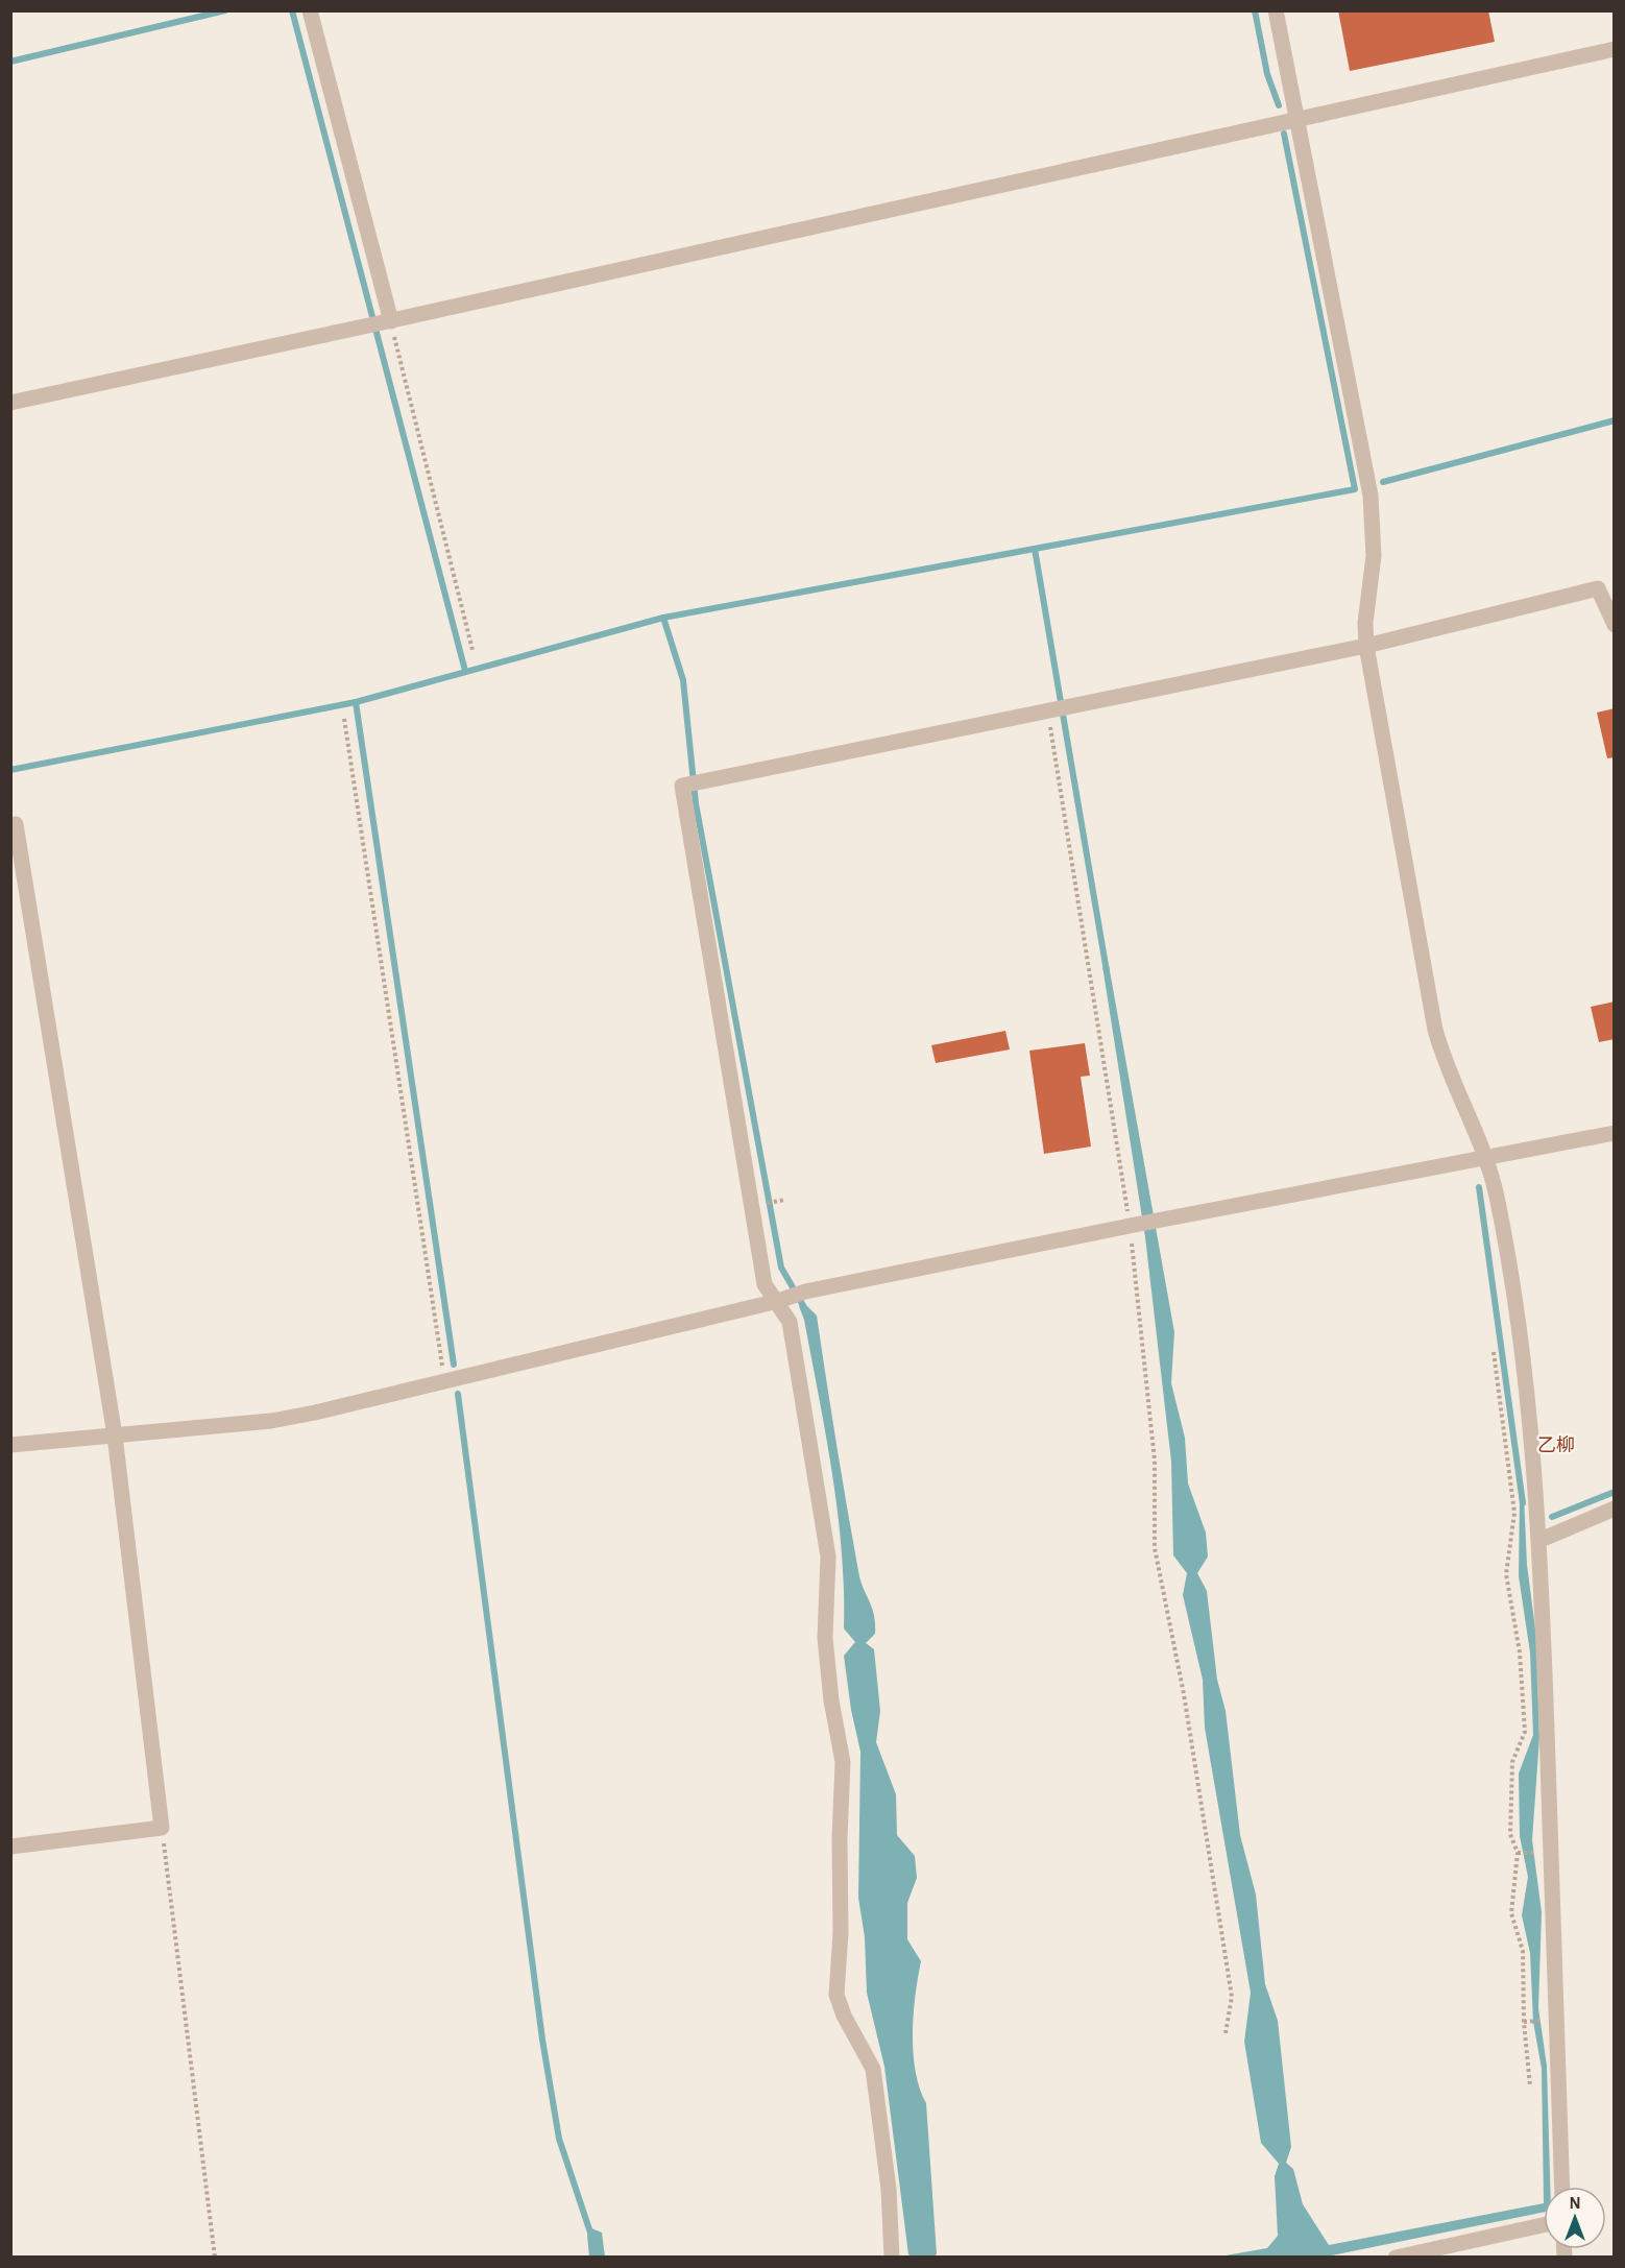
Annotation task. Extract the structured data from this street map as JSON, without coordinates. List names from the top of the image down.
{
  "districts": ["乙柳"],
  "north": "top"
}
